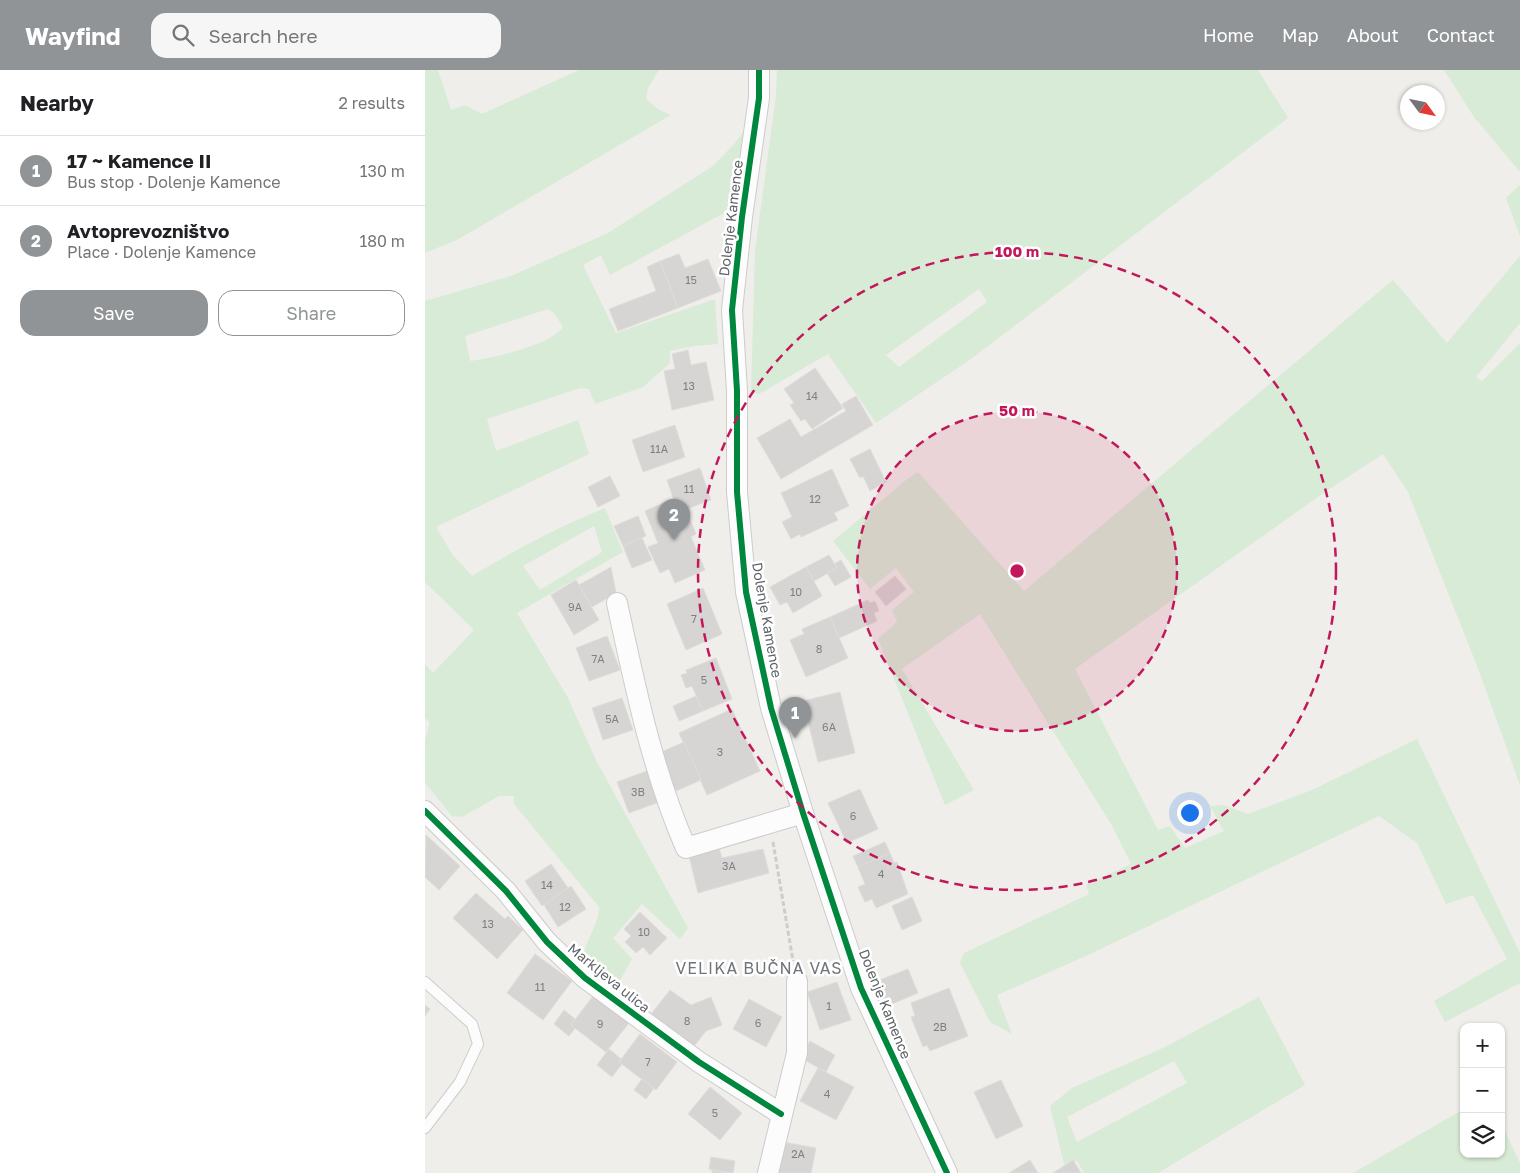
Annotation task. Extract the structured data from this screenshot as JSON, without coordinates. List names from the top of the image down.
{
  "streets": {
    "street": ["Dolenje Kamence", "Markljeva ulica"]
  },
  "districts": ["VELIKA BUČNA VAS"],
  "house_numbers": [
    "15",
    "13",
    "14",
    "11A",
    "11",
    "12",
    "10",
    "9A",
    "7",
    "8",
    "7A",
    "5",
    "5A",
    "6A",
    "3",
    "3B",
    "6",
    "3A",
    "4",
    "14",
    "12",
    "13",
    "10",
    "11",
    "1",
    "8",
    "6",
    "9",
    "2B",
    "7",
    "4",
    "5",
    "2A"
  ],
  "north": "bottom right",
  "page": {
    "header": "Wayfind",
    "search": "Search here",
    "nav": [
      "Home",
      "Map",
      "About",
      "Contact"
    ],
    "heading": ["Nearby", "2 results"],
    "list": [
      {
        "mark": "1",
        "name": "17 ~ Kamence II",
        "note": "Bus stop · Dolenje Kamence",
        "value": "130 m"
      },
      {
        "mark": "2",
        "name": "Avtoprevozništvo",
        "note": "Place · Dolenje Kamence",
        "value": "180 m"
      }
    ],
    "buttons": ["Save", "Share"],
    "pins": ["2", "1"],
    "map_buttons": ["+", "−"]
  },
  "rings": ["100 m", "50 m"]
}
